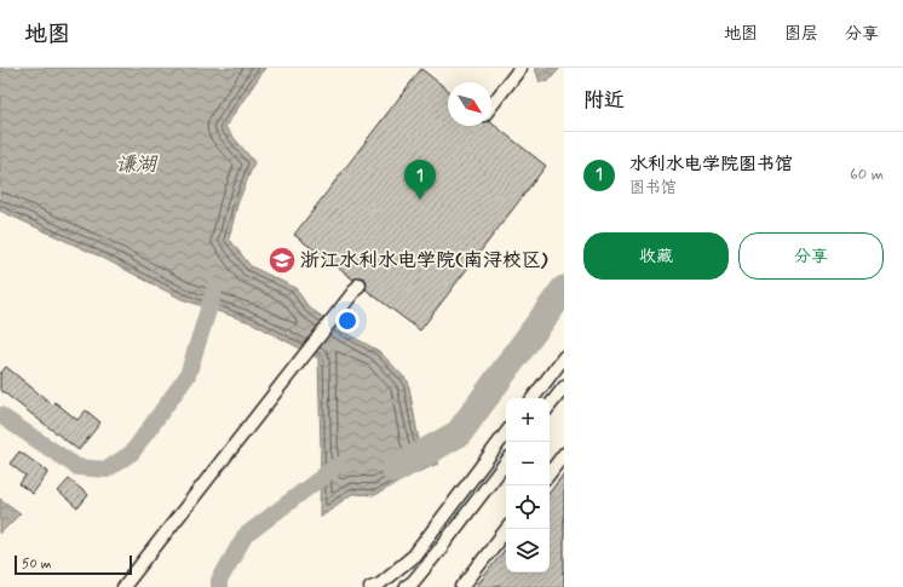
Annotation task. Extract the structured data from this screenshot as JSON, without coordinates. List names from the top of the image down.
{
  "water": ["谦湖"],
  "places": {
    "school or university": ["浙江水利水电学院(南浔校区)"]
  },
  "scale_bar": "50 m",
  "north": "bottom right",
  "page": {
    "header": "地图",
    "nav": ["地图", "图层", "分享"],
    "heading": "附近",
    "list": [
      {
        "mark": "1",
        "name": "水利水电学院图书馆",
        "note": "图书馆",
        "value": "60 m"
      }
    ],
    "pins": "1",
    "buttons": ["收藏", "分享"],
    "map_buttons": ["+", "−"],
    "scale": "50 m"
  }
}
